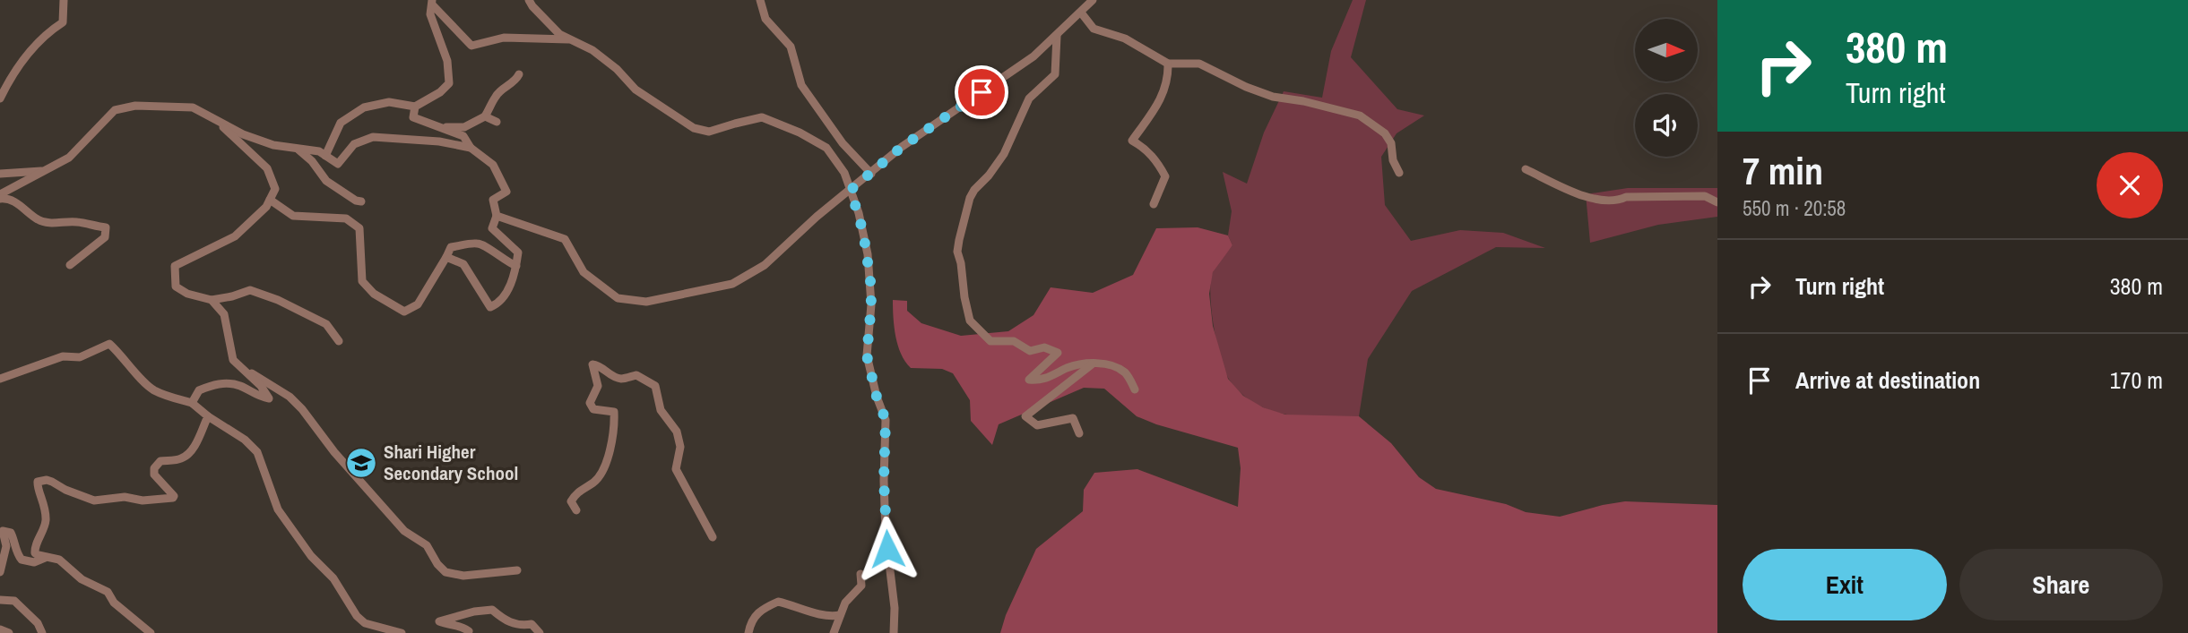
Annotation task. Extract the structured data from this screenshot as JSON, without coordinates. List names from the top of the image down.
{
  "places": {
    "school or university": ["Shari Higher Secondary School"]
  },
  "north": "right",
  "page": {
    "turn": ["380 m", "Turn right"],
    "heading": ["7 min", "550 m · 20:58"],
    "list": [
      {
        "name": "Turn right",
        "value": "380 m"
      },
      {
        "name": "Arrive at destination",
        "value": "170 m"
      }
    ],
    "buttons": ["Exit", "Share"]
  }
}
